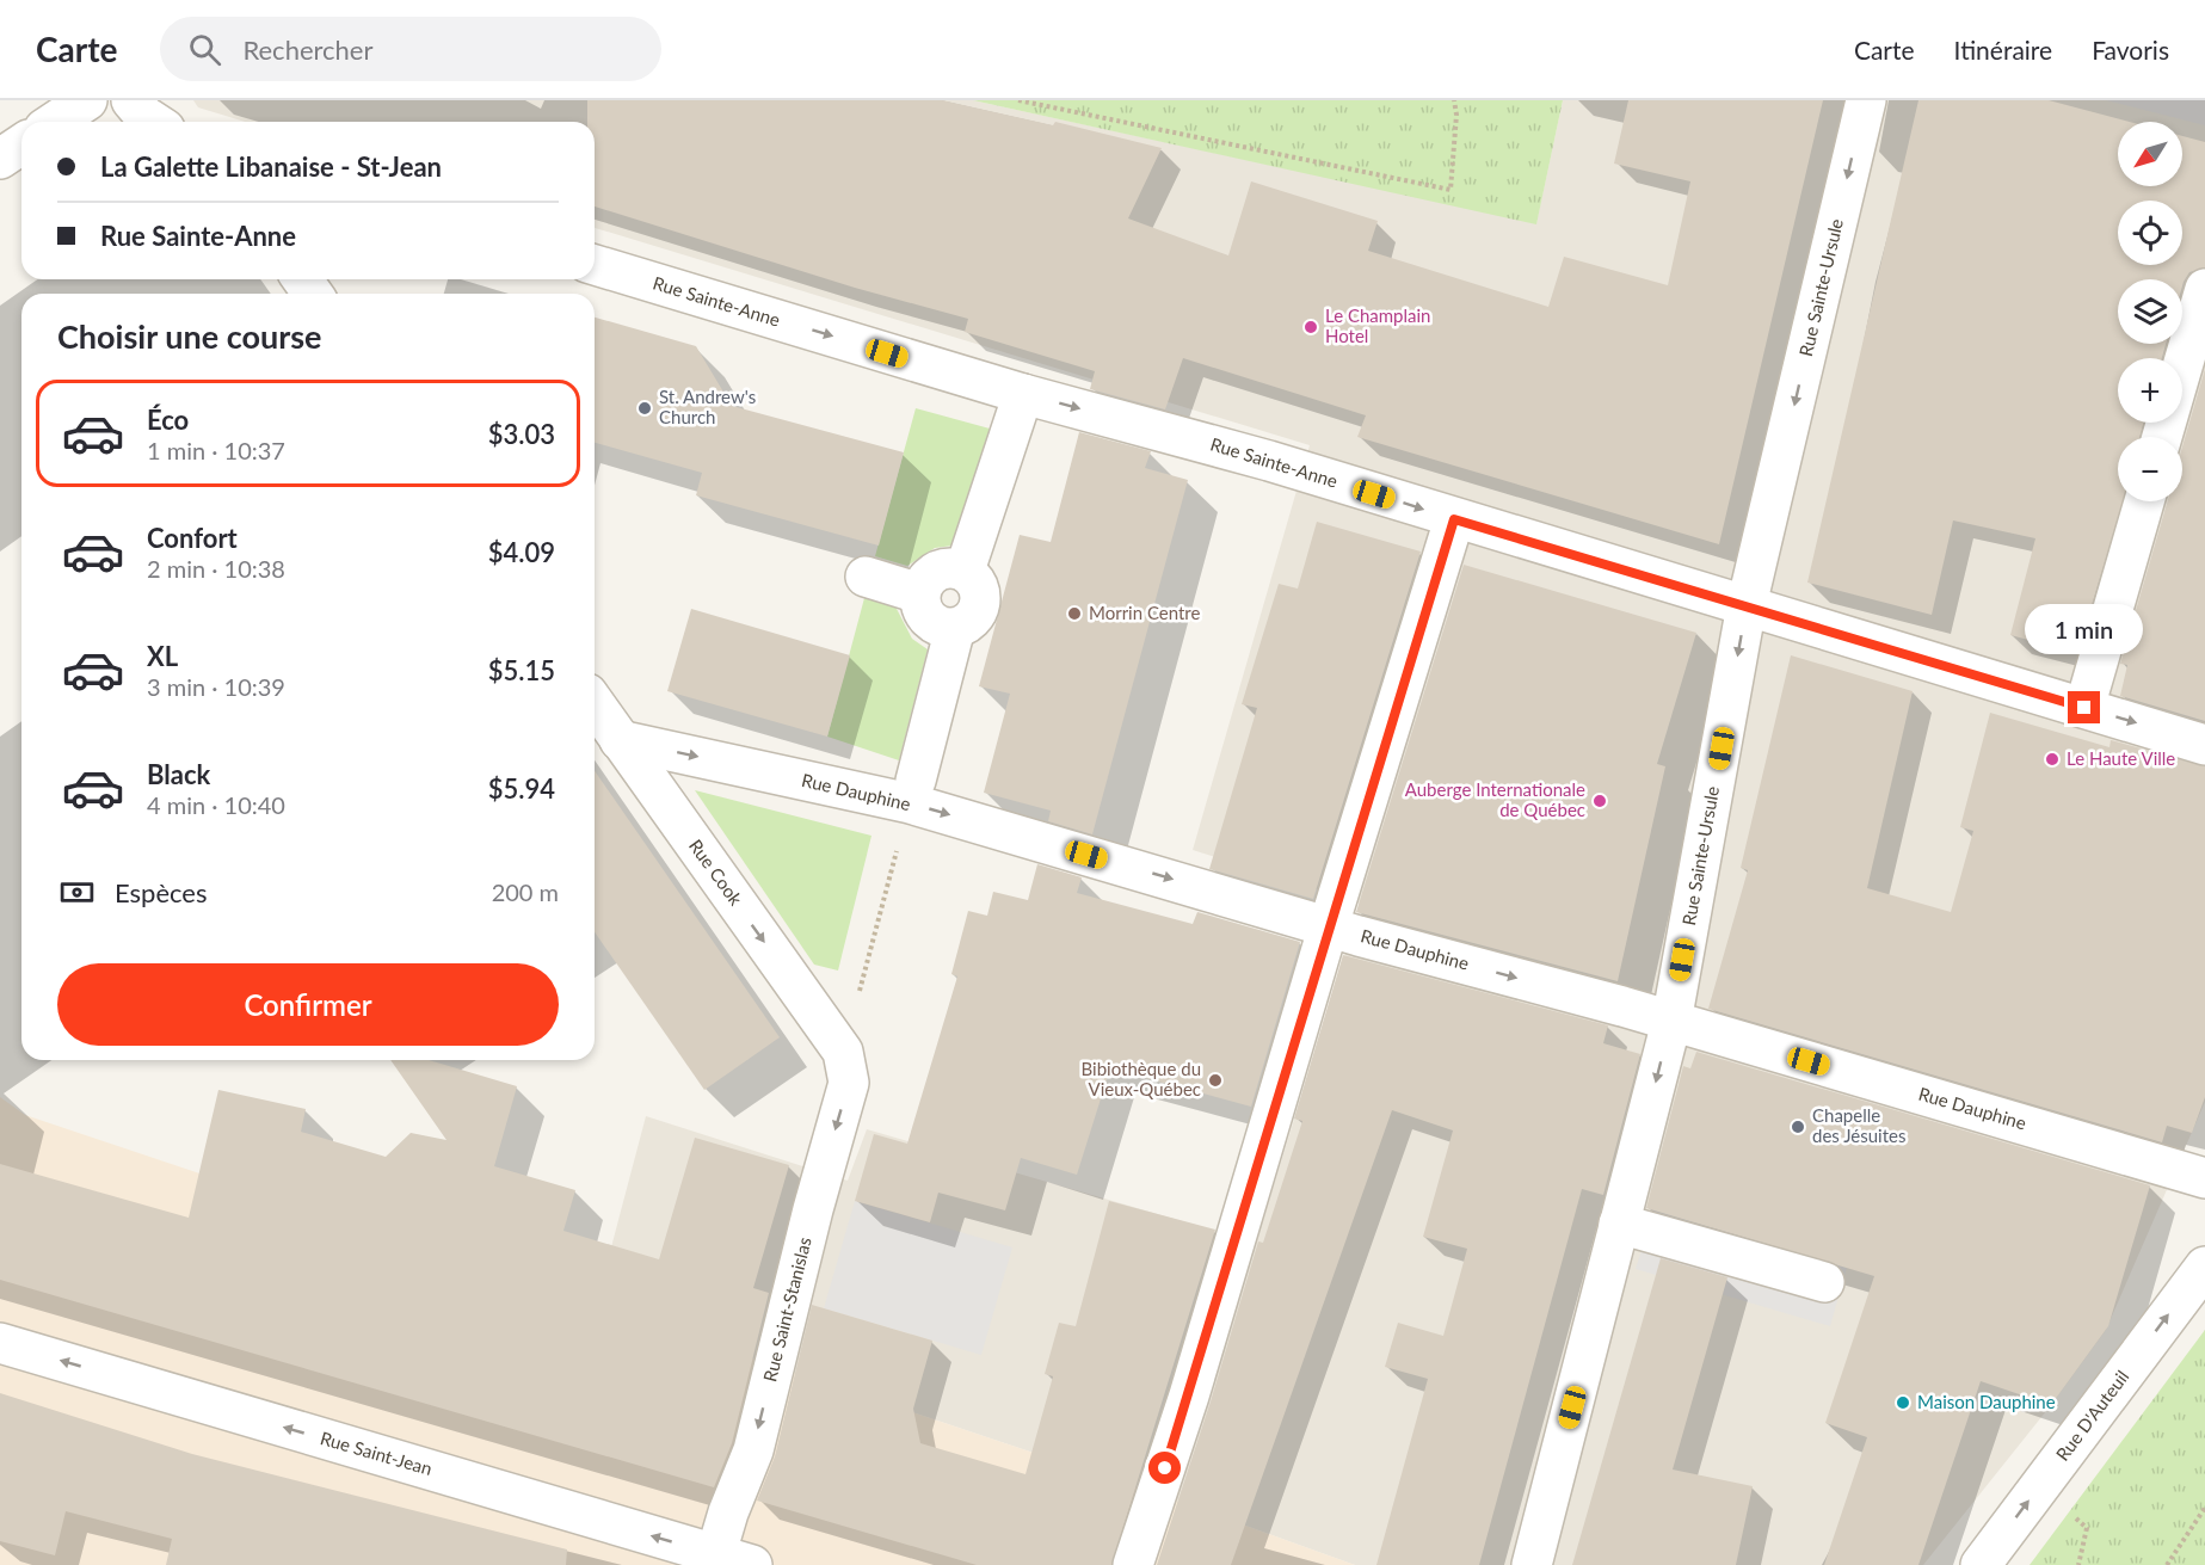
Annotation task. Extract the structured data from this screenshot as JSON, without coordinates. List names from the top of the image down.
{
  "streets": {
    "street": [
      "Rue Sainte-Ursule",
      "Rue Sainte-Anne",
      "Rue Dauphine",
      "Rue Cook",
      "Rue Saint-Stanislas",
      "Rue D'Auteuil",
      "Rue Saint-Jean"
    ]
  },
  "crossings": [
    ["Rue Sainte-Ursule", "Rue Sainte-Anne"],
    ["Rue Sainte-Ursule", "Rue Dauphine"],
    ["Rue Dauphine", "Rue Cook"],
    ["Rue Cook", "Rue Saint-Stanislas"],
    ["Rue Saint-Stanislas", "Rue Saint-Jean"]
  ],
  "one_way": [
    "Rue Sainte-Anne",
    "Rue Dauphine",
    "Rue Cook",
    "Rue Saint-Stanislas",
    "Rue D'Auteuil",
    "Rue Saint-Jean"
  ],
  "places": [
    "Le Champlain Hotel",
    "St. Andrew's Church",
    "Morrin Centre",
    "Le Haute Ville",
    "Auberge Internationale de Québec",
    "Bibiothèque du Vieux-Québec",
    "Chapelle des Jésuites",
    "Maison Dauphine"
  ],
  "north": "bottom left",
  "page": {
    "header": "Carte",
    "search": "Rechercher",
    "nav": ["Carte", "Itinéraire", "Favoris"],
    "map_buttons": ["+", "−"],
    "banner": ["La Galette Libanaise - St-Jean", "Rue Sainte-Anne"],
    "heading": "Choisir une course",
    "list": [
      {
        "name": "Éco",
        "note": "1 min · 10:37",
        "value": "$3.03"
      },
      {
        "name": "Confort",
        "note": "2 min · 10:38",
        "value": "$4.09"
      },
      {
        "name": "XL",
        "note": "3 min · 10:39",
        "value": "$5.15"
      },
      {
        "name": "Black",
        "note": "4 min · 10:40",
        "value": "$5.94"
      }
    ],
    "bubble": "1 min",
    "pay": ["Espèces", "200 m"],
    "buttons": "Confirmer"
  }
}
